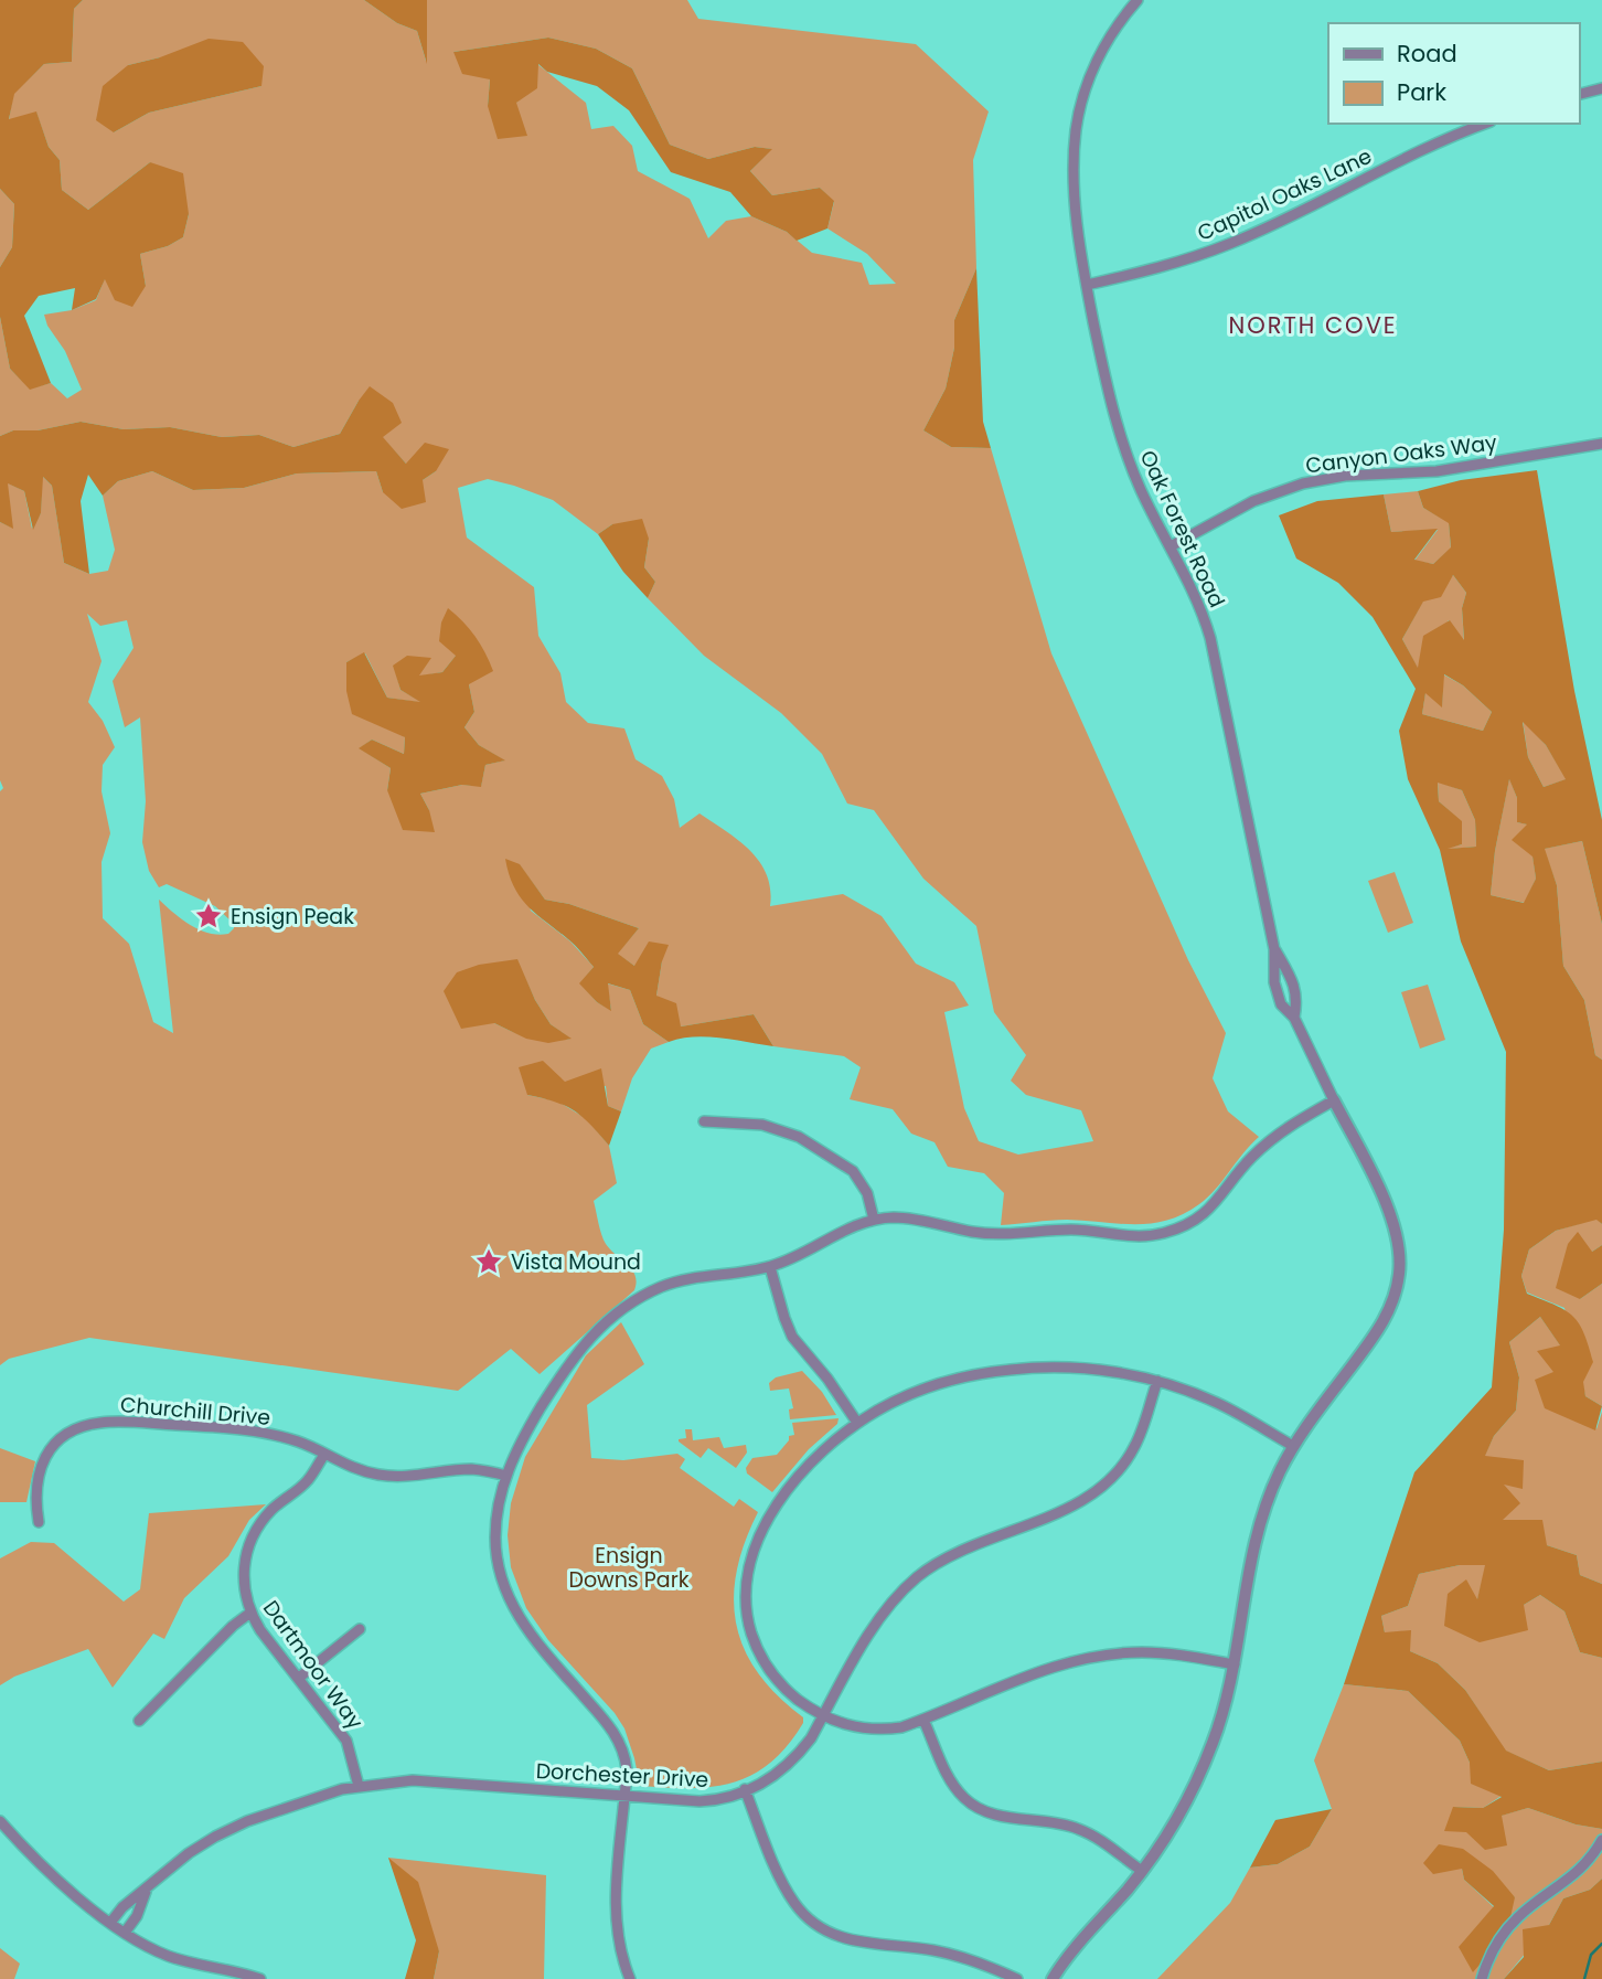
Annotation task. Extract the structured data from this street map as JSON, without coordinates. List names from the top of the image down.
{
  "streets": {
    "street": [
      "Capitol Oaks Lane",
      "Canyon Oaks Way",
      "Oak Forest Road",
      "Churchill Drive",
      "Dartmoor Way",
      "Dorchester Drive"
    ]
  },
  "crossings": [
    ["Capitol Oaks Lane", "Oak Forest Road"],
    ["Canyon Oaks Way", "Oak Forest Road"],
    ["Churchill Drive", "Dartmoor Way"],
    ["Dartmoor Way", "Dorchester Drive"]
  ],
  "districts": ["NORTH COVE"],
  "parks": ["Ensign Downs Park"],
  "places": {
    "place": ["Ensign Peak", "Vista Mound"]
  },
  "legend": ["Road", "Park"]
}
